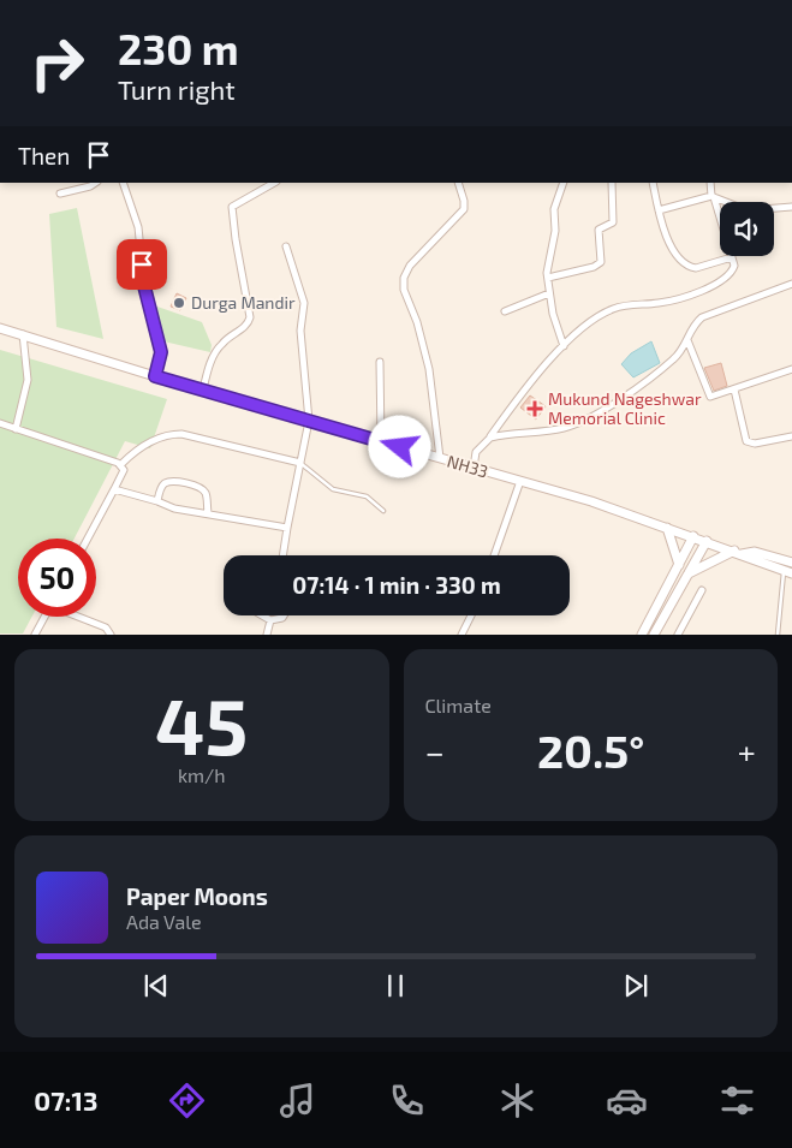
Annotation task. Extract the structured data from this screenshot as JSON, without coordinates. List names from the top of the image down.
{
  "streets": {
    "main road": ["NH33"]
  },
  "places": {
    "other": ["Durga Mandir"],
    "health": ["Mukund Nageshwar Memorial Clinic"]
  },
  "page": {
    "turn": ["230 m", "Turn right"],
    "then": "Then",
    "limit": "50",
    "trip": "07:14 · 1 min · 330 m",
    "tile": [
      ["45", "km/h"],
      "Climate"
    ],
    "heat": ["−", "20.5°", "+"],
    "song": ["Paper Moons", "Ada Vale"],
    "tabs": "07:13"
  }
}
